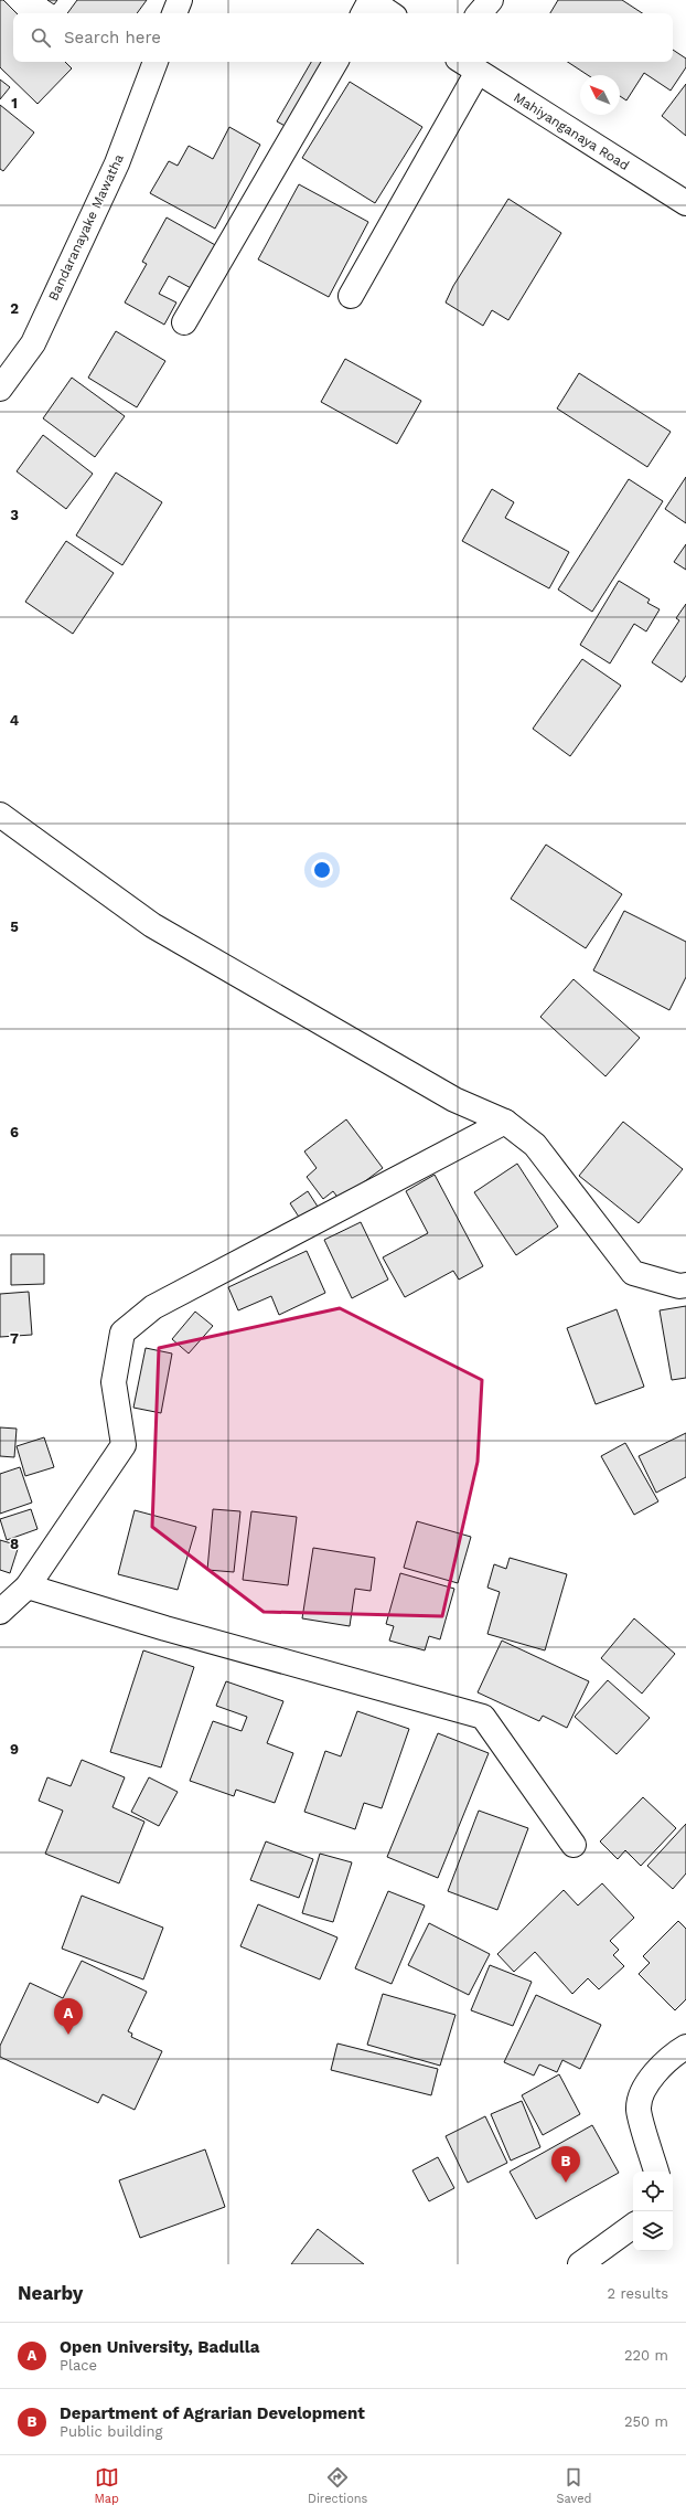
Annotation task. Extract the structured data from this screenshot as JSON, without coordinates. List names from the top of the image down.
{
  "streets": {
    "street": ["Mahiyanganaya Road", "Bandaranayake Mawatha"]
  },
  "north": "top left",
  "page": {
    "search": "Search here",
    "pins": ["A", "B"],
    "heading": ["Nearby", "2 results"],
    "list": [
      {
        "mark": "A",
        "name": "Open University, Badulla",
        "note": "Place",
        "value": "220 m"
      },
      {
        "mark": "B",
        "name": "Department of Agrarian Development",
        "note": "Public building",
        "value": "250 m"
      }
    ],
    "nav": ["Map", "Directions", "Saved"]
  },
  "grid": {
    "rows": [
      "1",
      "2",
      "3",
      "4",
      "5",
      "6",
      "7",
      "8",
      "9"
    ]
  }
}
